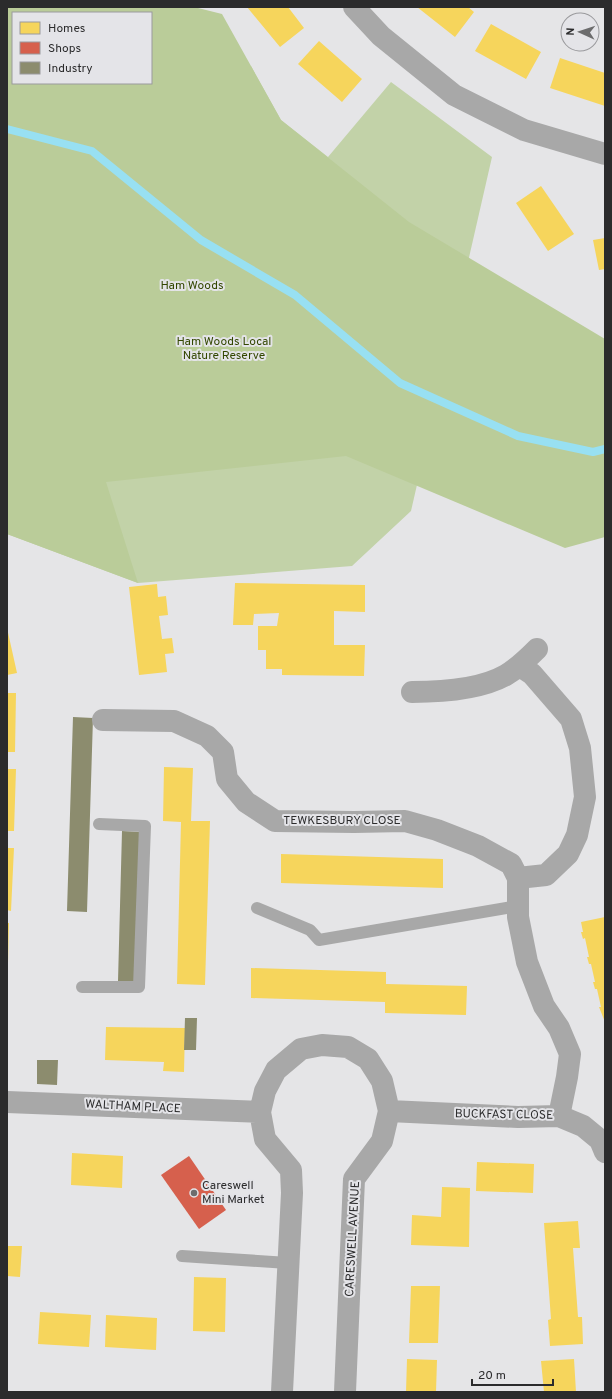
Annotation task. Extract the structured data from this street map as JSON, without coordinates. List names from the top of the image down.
{
  "streets": {
    "street": [
      "TEWKESBURY CLOSE",
      "WALTHAM PLACE",
      "BUCKFAST CLOSE",
      "CARESWELL AVENUE"
    ]
  },
  "crossings": [
    ["WALTHAM PLACE", "CARESWELL AVENUE"],
    ["BUCKFAST CLOSE", "CARESWELL AVENUE"]
  ],
  "parks": ["Ham Woods", "Ham Woods Local Nature Reserve"],
  "places": ["Careswell Mini Market"],
  "legend": ["Homes", "Shops", "Industry"],
  "scale_bar": "20 m",
  "north": "left"
}
